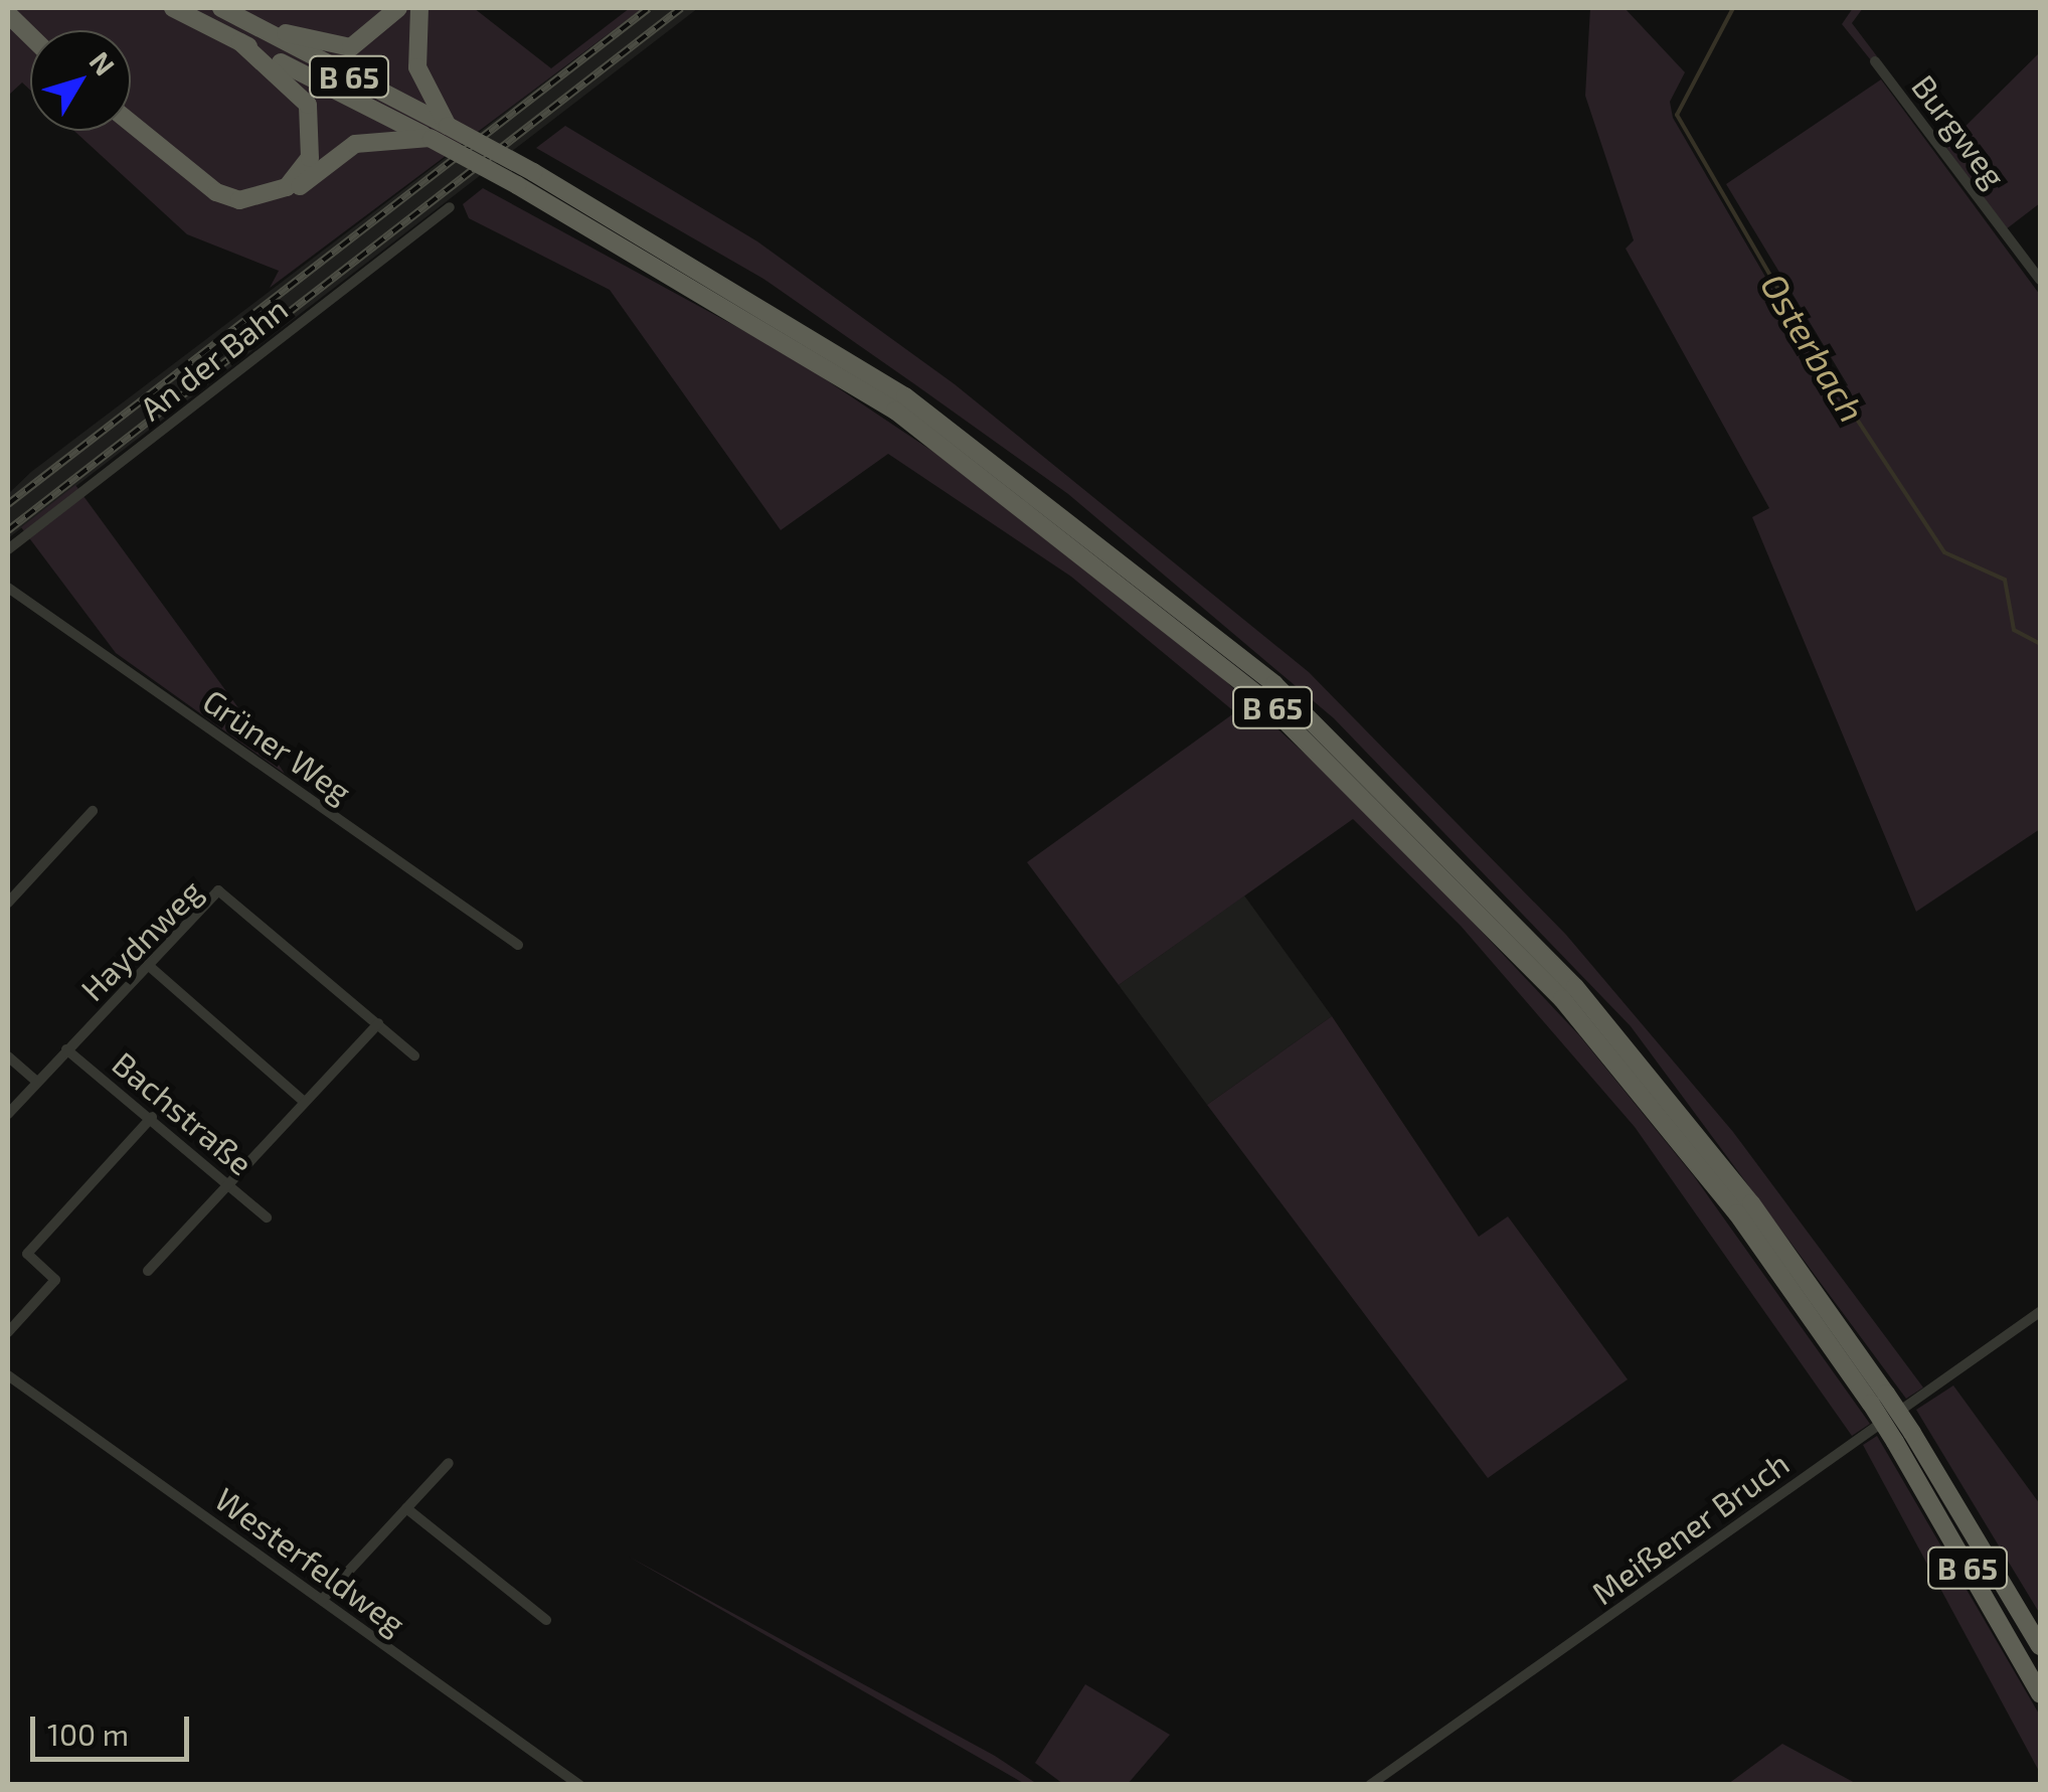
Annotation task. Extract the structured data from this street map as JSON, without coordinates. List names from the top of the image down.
{
  "streets": {
    "highway": ["B 65"],
    "street": [
      "Burgweg",
      "An der Bahn",
      "Grüner Weg",
      "Haydnweg",
      "Bachstraße",
      "Meißener Bruch",
      "Westerfeldweg"
    ]
  },
  "crossings": [
    ["Haydnweg", "Bachstraße"]
  ],
  "water": ["Osterbach"],
  "scale_bar": "100 m",
  "north": "top right"
}
